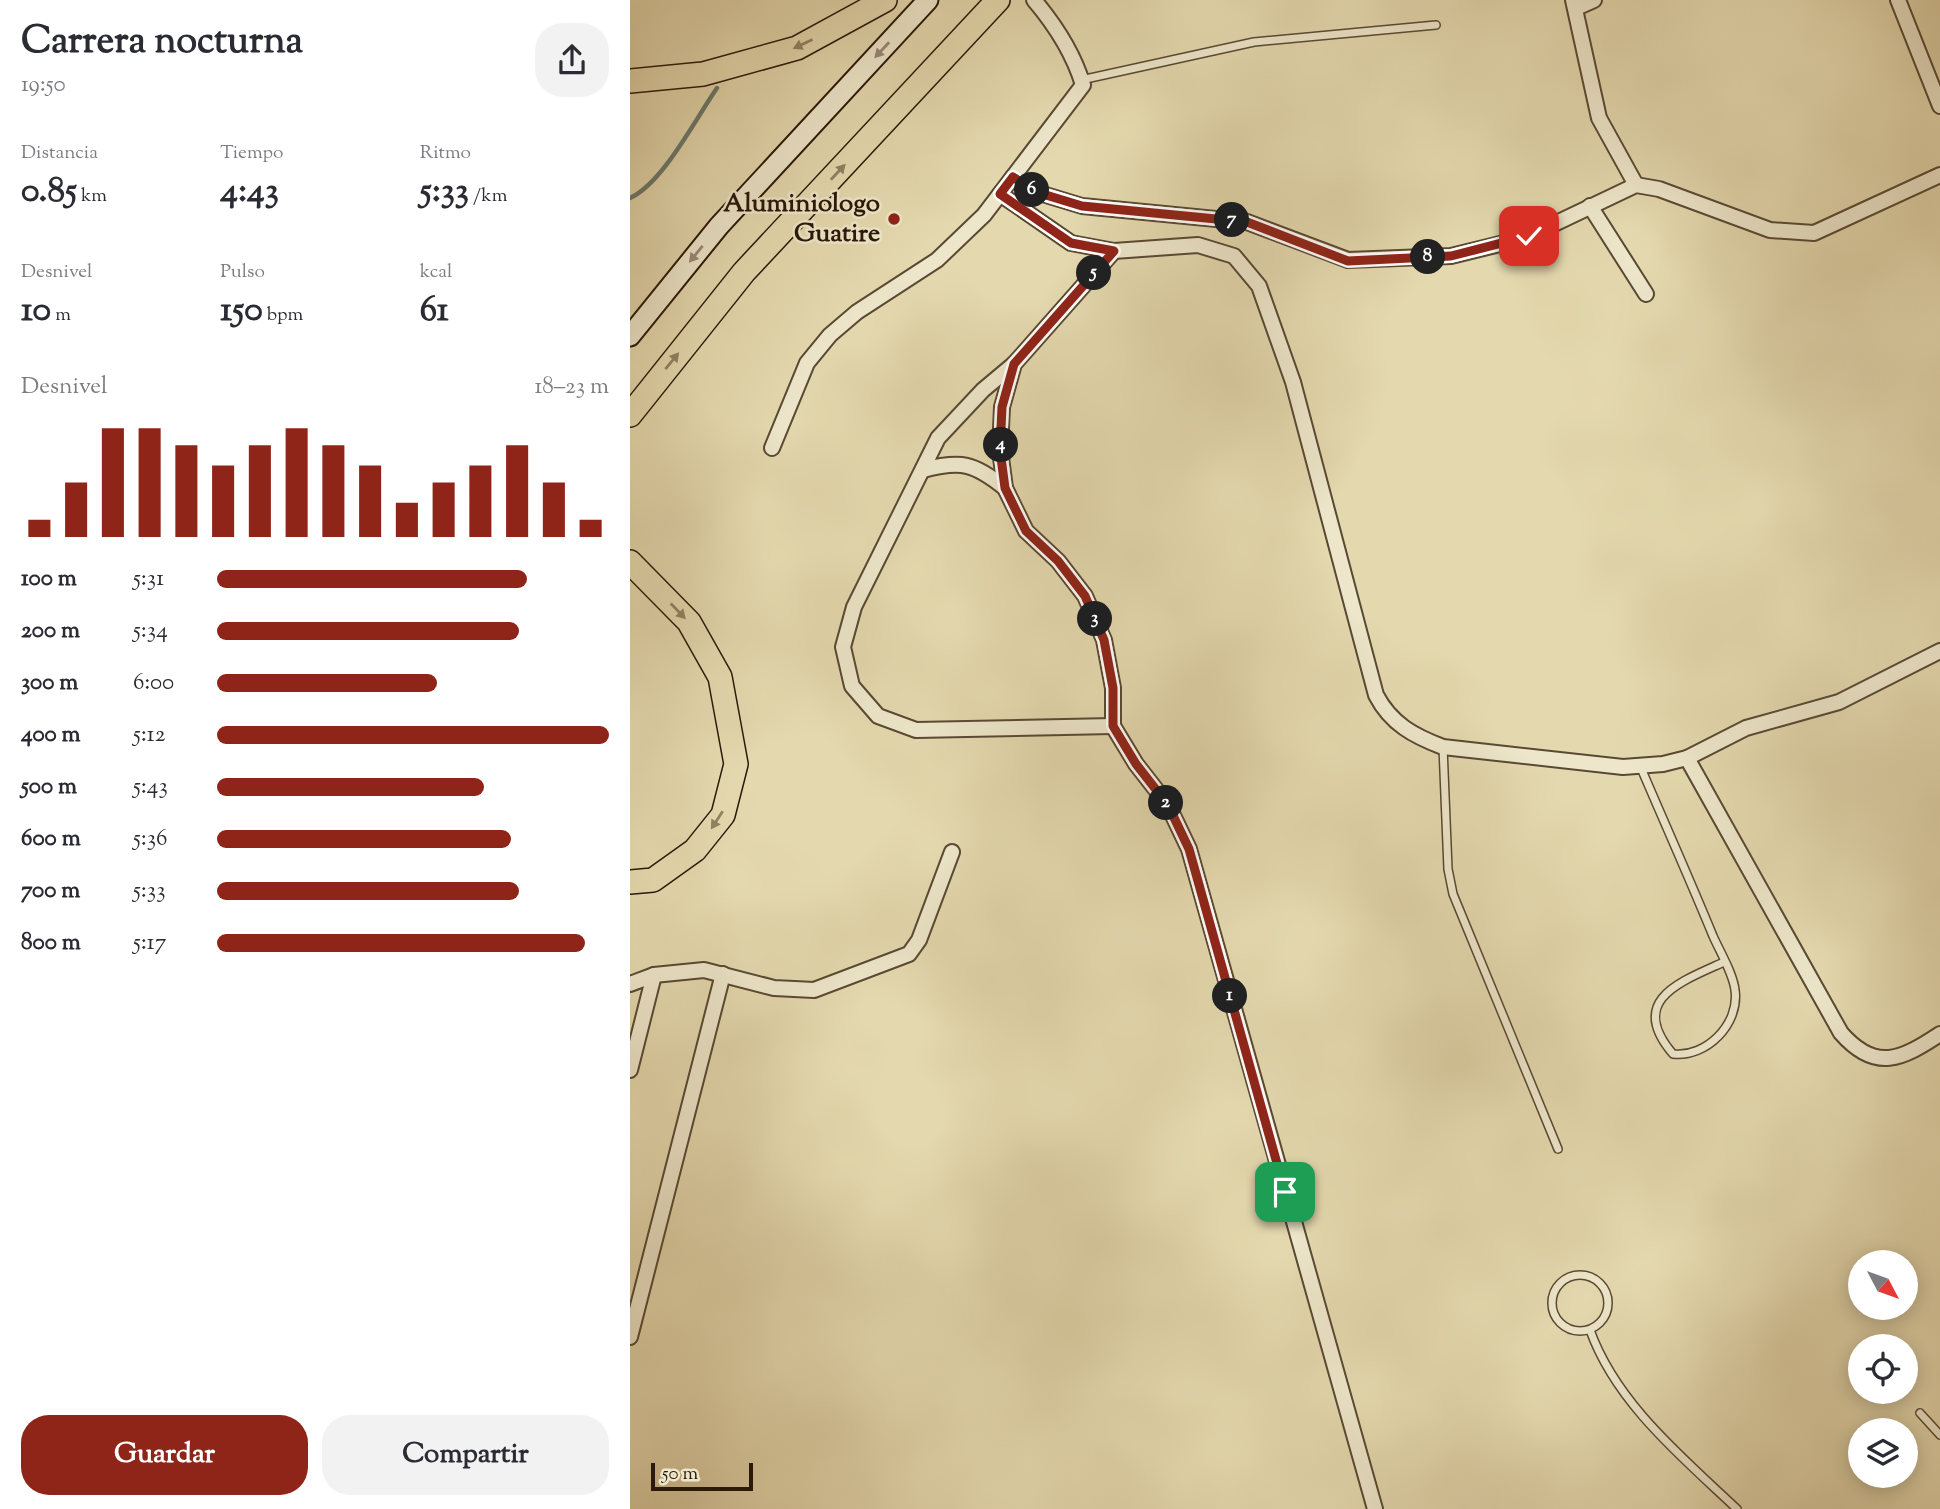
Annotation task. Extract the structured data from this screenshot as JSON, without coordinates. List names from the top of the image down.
{
  "places": ["Aluminiologo Guatire"],
  "scale_bar": "50 m",
  "north": "bottom right",
  "page": {
    "heading": ["Carrera nocturna", "19:50"],
    "stats": [
      ["Distancia", "0.85 km"],
      ["Tiempo", "4:43"],
      ["Ritmo", "5:33 /km"],
      ["Desnivel", "10 m"],
      ["Pulso", "150 bpm"],
      ["kcal", "61"]
    ],
    "pins": [
      "6",
      "7",
      "8",
      "5",
      "4",
      "3",
      "2",
      "1"
    ],
    "chart": ["Desnivel", "18–23 m"],
    "list": [
      {
        "name": "100 m",
        "note": "5:31"
      },
      {
        "name": "200 m",
        "note": "5:34"
      },
      {
        "name": "300 m",
        "note": "6:00"
      },
      {
        "name": "400 m",
        "note": "5:12"
      },
      {
        "name": "500 m",
        "note": "5:43"
      },
      {
        "name": "600 m",
        "note": "5:36"
      },
      {
        "name": "700 m",
        "note": "5:33"
      },
      {
        "name": "800 m",
        "note": "5:17"
      }
    ],
    "buttons": ["Guardar", "Compartir"],
    "scale": "50 m"
  }
}
